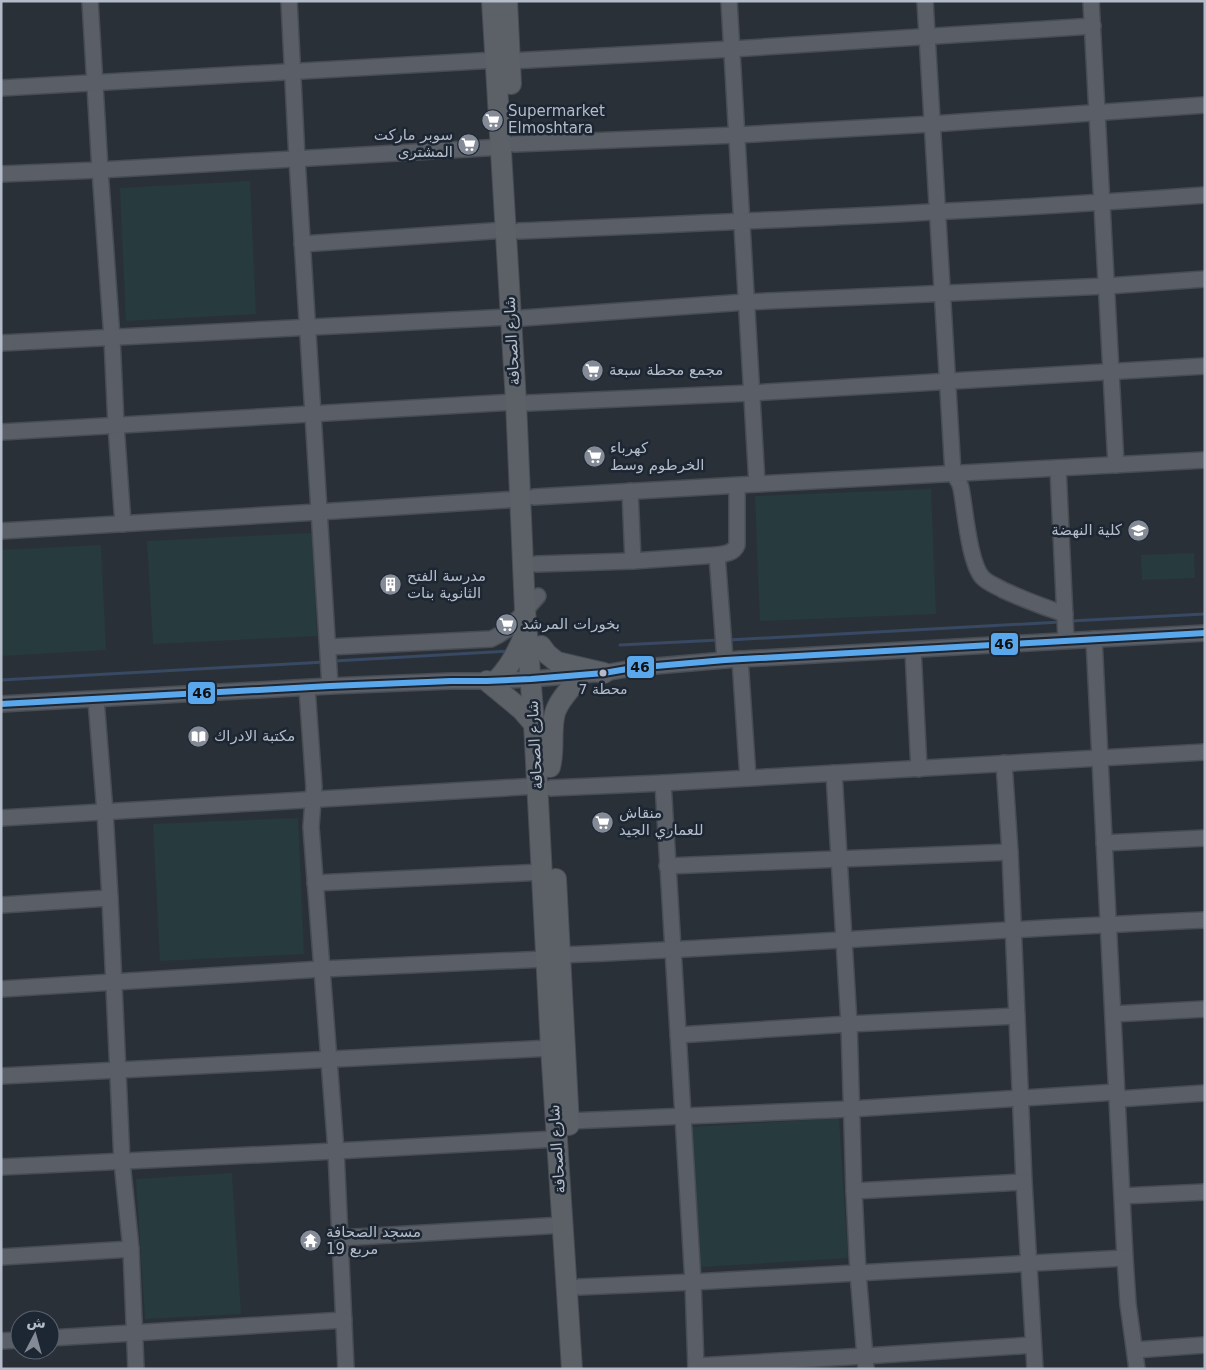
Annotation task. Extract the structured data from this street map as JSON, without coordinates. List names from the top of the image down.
{
  "streets": {
    "main road": ["شارع الصحافة"]
  },
  "places": {
    "supermarket": [
      "Supermarket Elmoshtara",
      "سوبر ماركت المشترى",
      "مجمع محطة سبعة",
      "كهرباء الخرطوم وسط",
      "بخورات المرشد",
      "منقاش للعماري الجيد"
    ],
    "school or university": ["كلية النهضة"],
    "building": ["مدرسة الفتح الثانوية بنات"],
    "other": ["محطة 7"],
    "library": ["مكتبة الادراك"],
    "temple": ["مسجد الصحافة مربع 19"]
  },
  "lines": ["transit line 46"],
  "north": "top"
}
